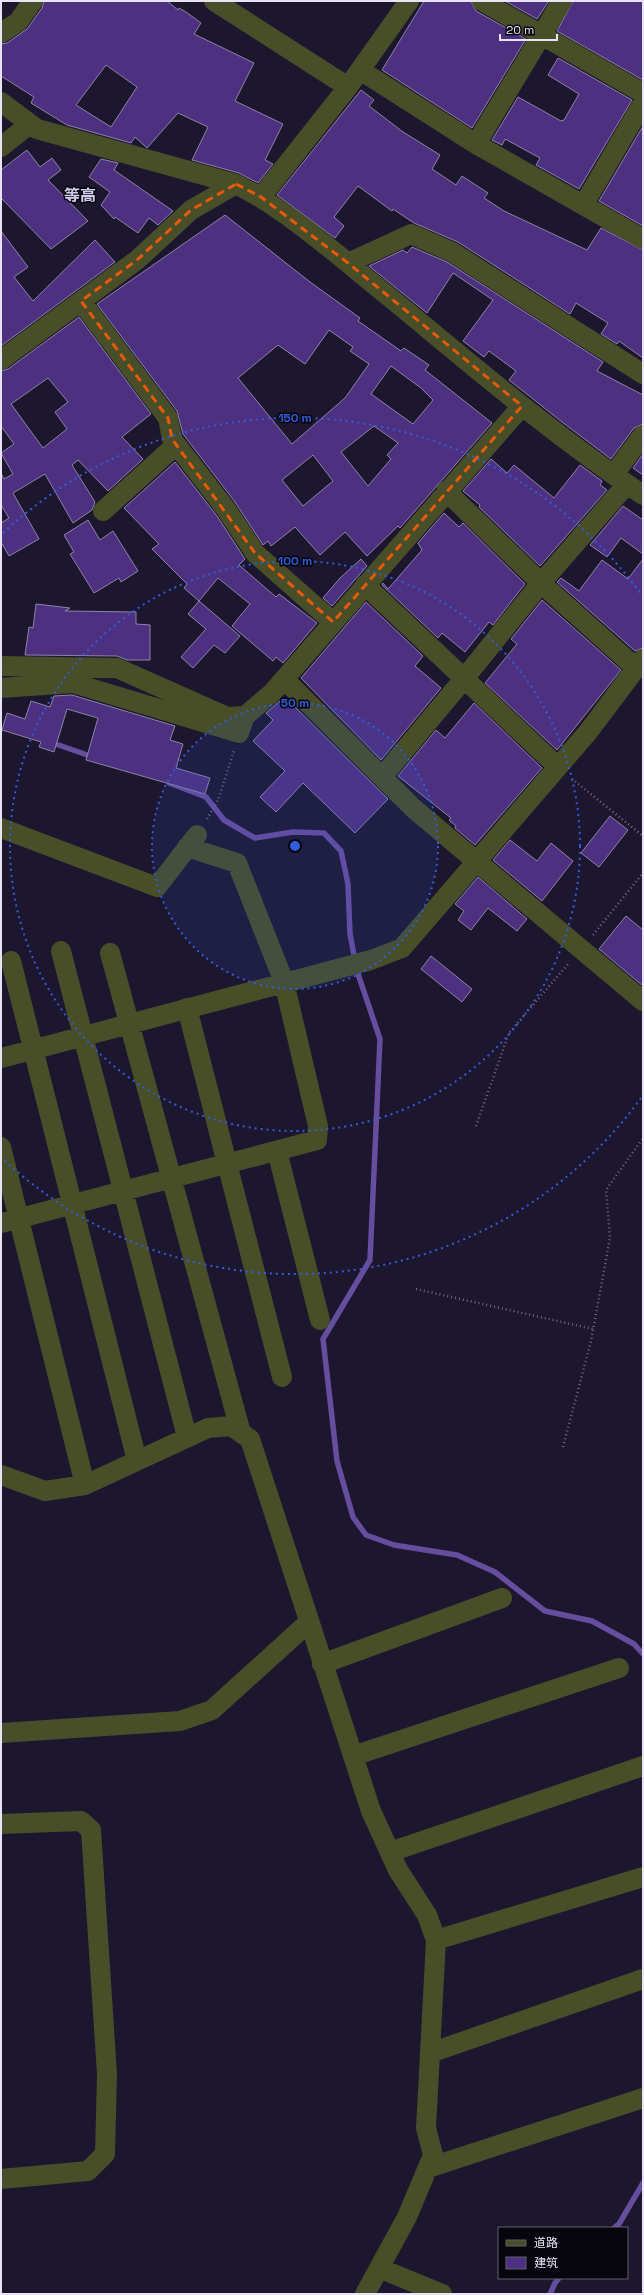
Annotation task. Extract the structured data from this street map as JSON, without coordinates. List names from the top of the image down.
{
  "districts": ["等高"],
  "legend": ["道路", "建筑"],
  "scale_bar": "20 m",
  "rings": ["150 m", "100 m", "50 m"]
}
